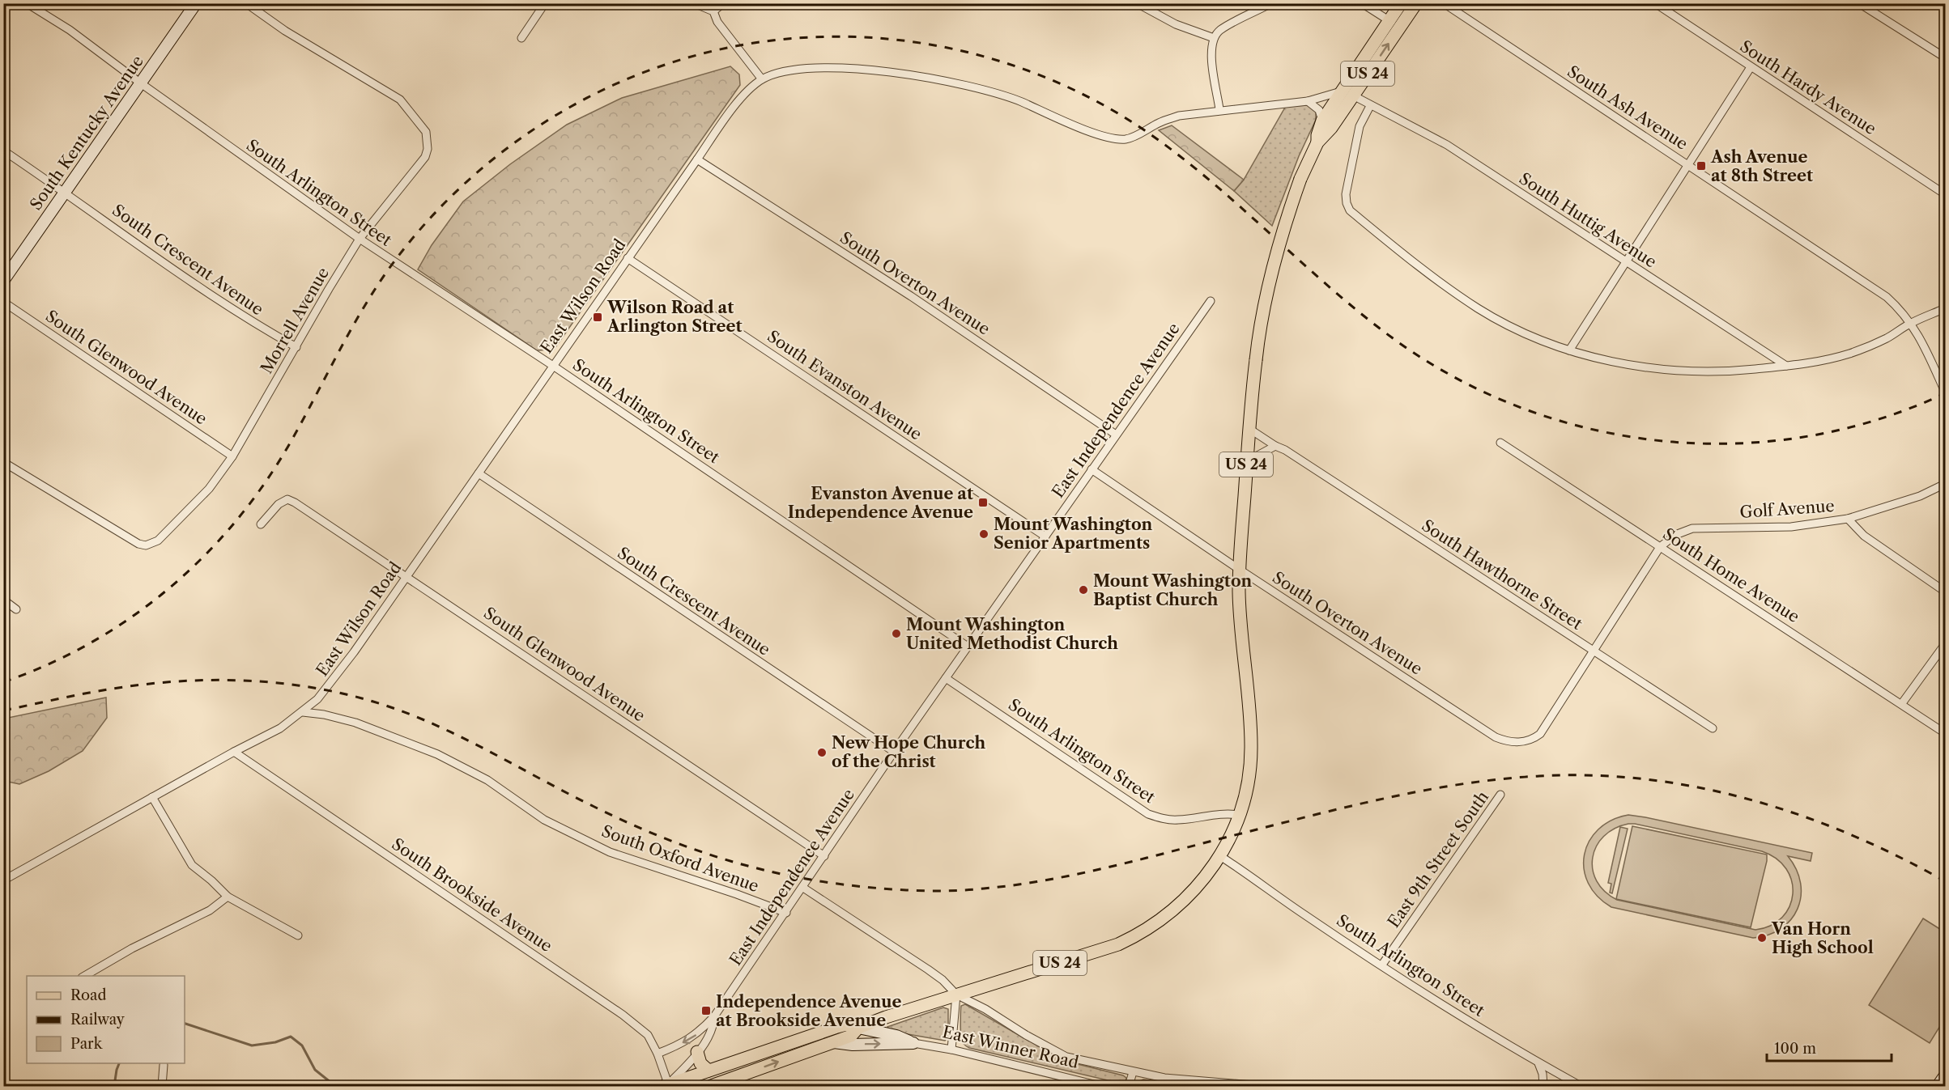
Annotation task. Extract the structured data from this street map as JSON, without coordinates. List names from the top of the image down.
{
  "streets": {
    "main road": ["US 24", "East Winner Road"],
    "street": [
      "South Hardy Avenue",
      "South Ash Avenue",
      "South Kentucky Avenue",
      "South Arlington Street",
      "South Huttig Avenue",
      "South Crescent Avenue",
      "South Overton Avenue",
      "East Wilson Road",
      "Morrell Avenue",
      "South Glenwood Avenue",
      "South Evanston Avenue",
      "East Independence Avenue",
      "Golf Avenue",
      "South Hawthorne Street",
      "South Home Avenue",
      "South Oxford Avenue",
      "East 9th Street South",
      "South Brookside Avenue"
    ]
  },
  "crossings": [
    ["US 24", "South Arlington Street"],
    ["US 24", "South Huttig Avenue"],
    ["US 24", "South Overton Avenue"],
    ["US 24", "East Wilson Road"],
    ["US 24", "South Hawthorne Street"],
    ["US 24", "East Winner Road"],
    ["South Kentucky Avenue", "South Arlington Street"],
    ["South Kentucky Avenue", "South Crescent Avenue"],
    ["South Arlington Street", "East Wilson Road"],
    ["South Arlington Street", "Morrell Avenue"],
    ["South Arlington Street", "East Independence Avenue"],
    ["South Arlington Street", "East 9th Street South"],
    ["South Huttig Avenue", "East Wilson Road"],
    ["South Crescent Avenue", "East Wilson Road"],
    ["South Crescent Avenue", "Morrell Avenue"],
    ["South Crescent Avenue", "East Independence Avenue"],
    ["South Overton Avenue", "East Wilson Road"],
    ["South Overton Avenue", "East Independence Avenue"],
    ["South Overton Avenue", "South Hawthorne Street"],
    ["East Wilson Road", "South Glenwood Avenue"],
    ["East Wilson Road", "South Evanston Avenue"],
    ["East Wilson Road", "South Oxford Avenue"],
    ["East Wilson Road", "South Brookside Avenue"],
    ["Morrell Avenue", "South Glenwood Avenue"],
    ["South Glenwood Avenue", "East Independence Avenue"],
    ["South Evanston Avenue", "East Independence Avenue"],
    ["East Independence Avenue", "South Oxford Avenue"],
    ["East Independence Avenue", "South Brookside Avenue"],
    ["East Independence Avenue", "East Winner Road"],
    ["Golf Avenue", "South Home Avenue"],
    ["South Brookside Avenue", "East Winner Road"]
  ],
  "places": {
    "transit": [
      "Ash Avenue at 8th Street",
      "Wilson Road at Arlington Street",
      "Evanston Avenue at Independence Avenue",
      "Independence Avenue at Brookside Avenue"
    ],
    "other": [
      "Mount Washington Senior Apartments",
      "Mount Washington Baptist Church",
      "Mount Washington United Methodist Church",
      "New Hope Church of the Christ",
      "Van Horn High School"
    ]
  },
  "legend": ["Road", "Railway", "Park"],
  "scale_bar": "100 m"
}
